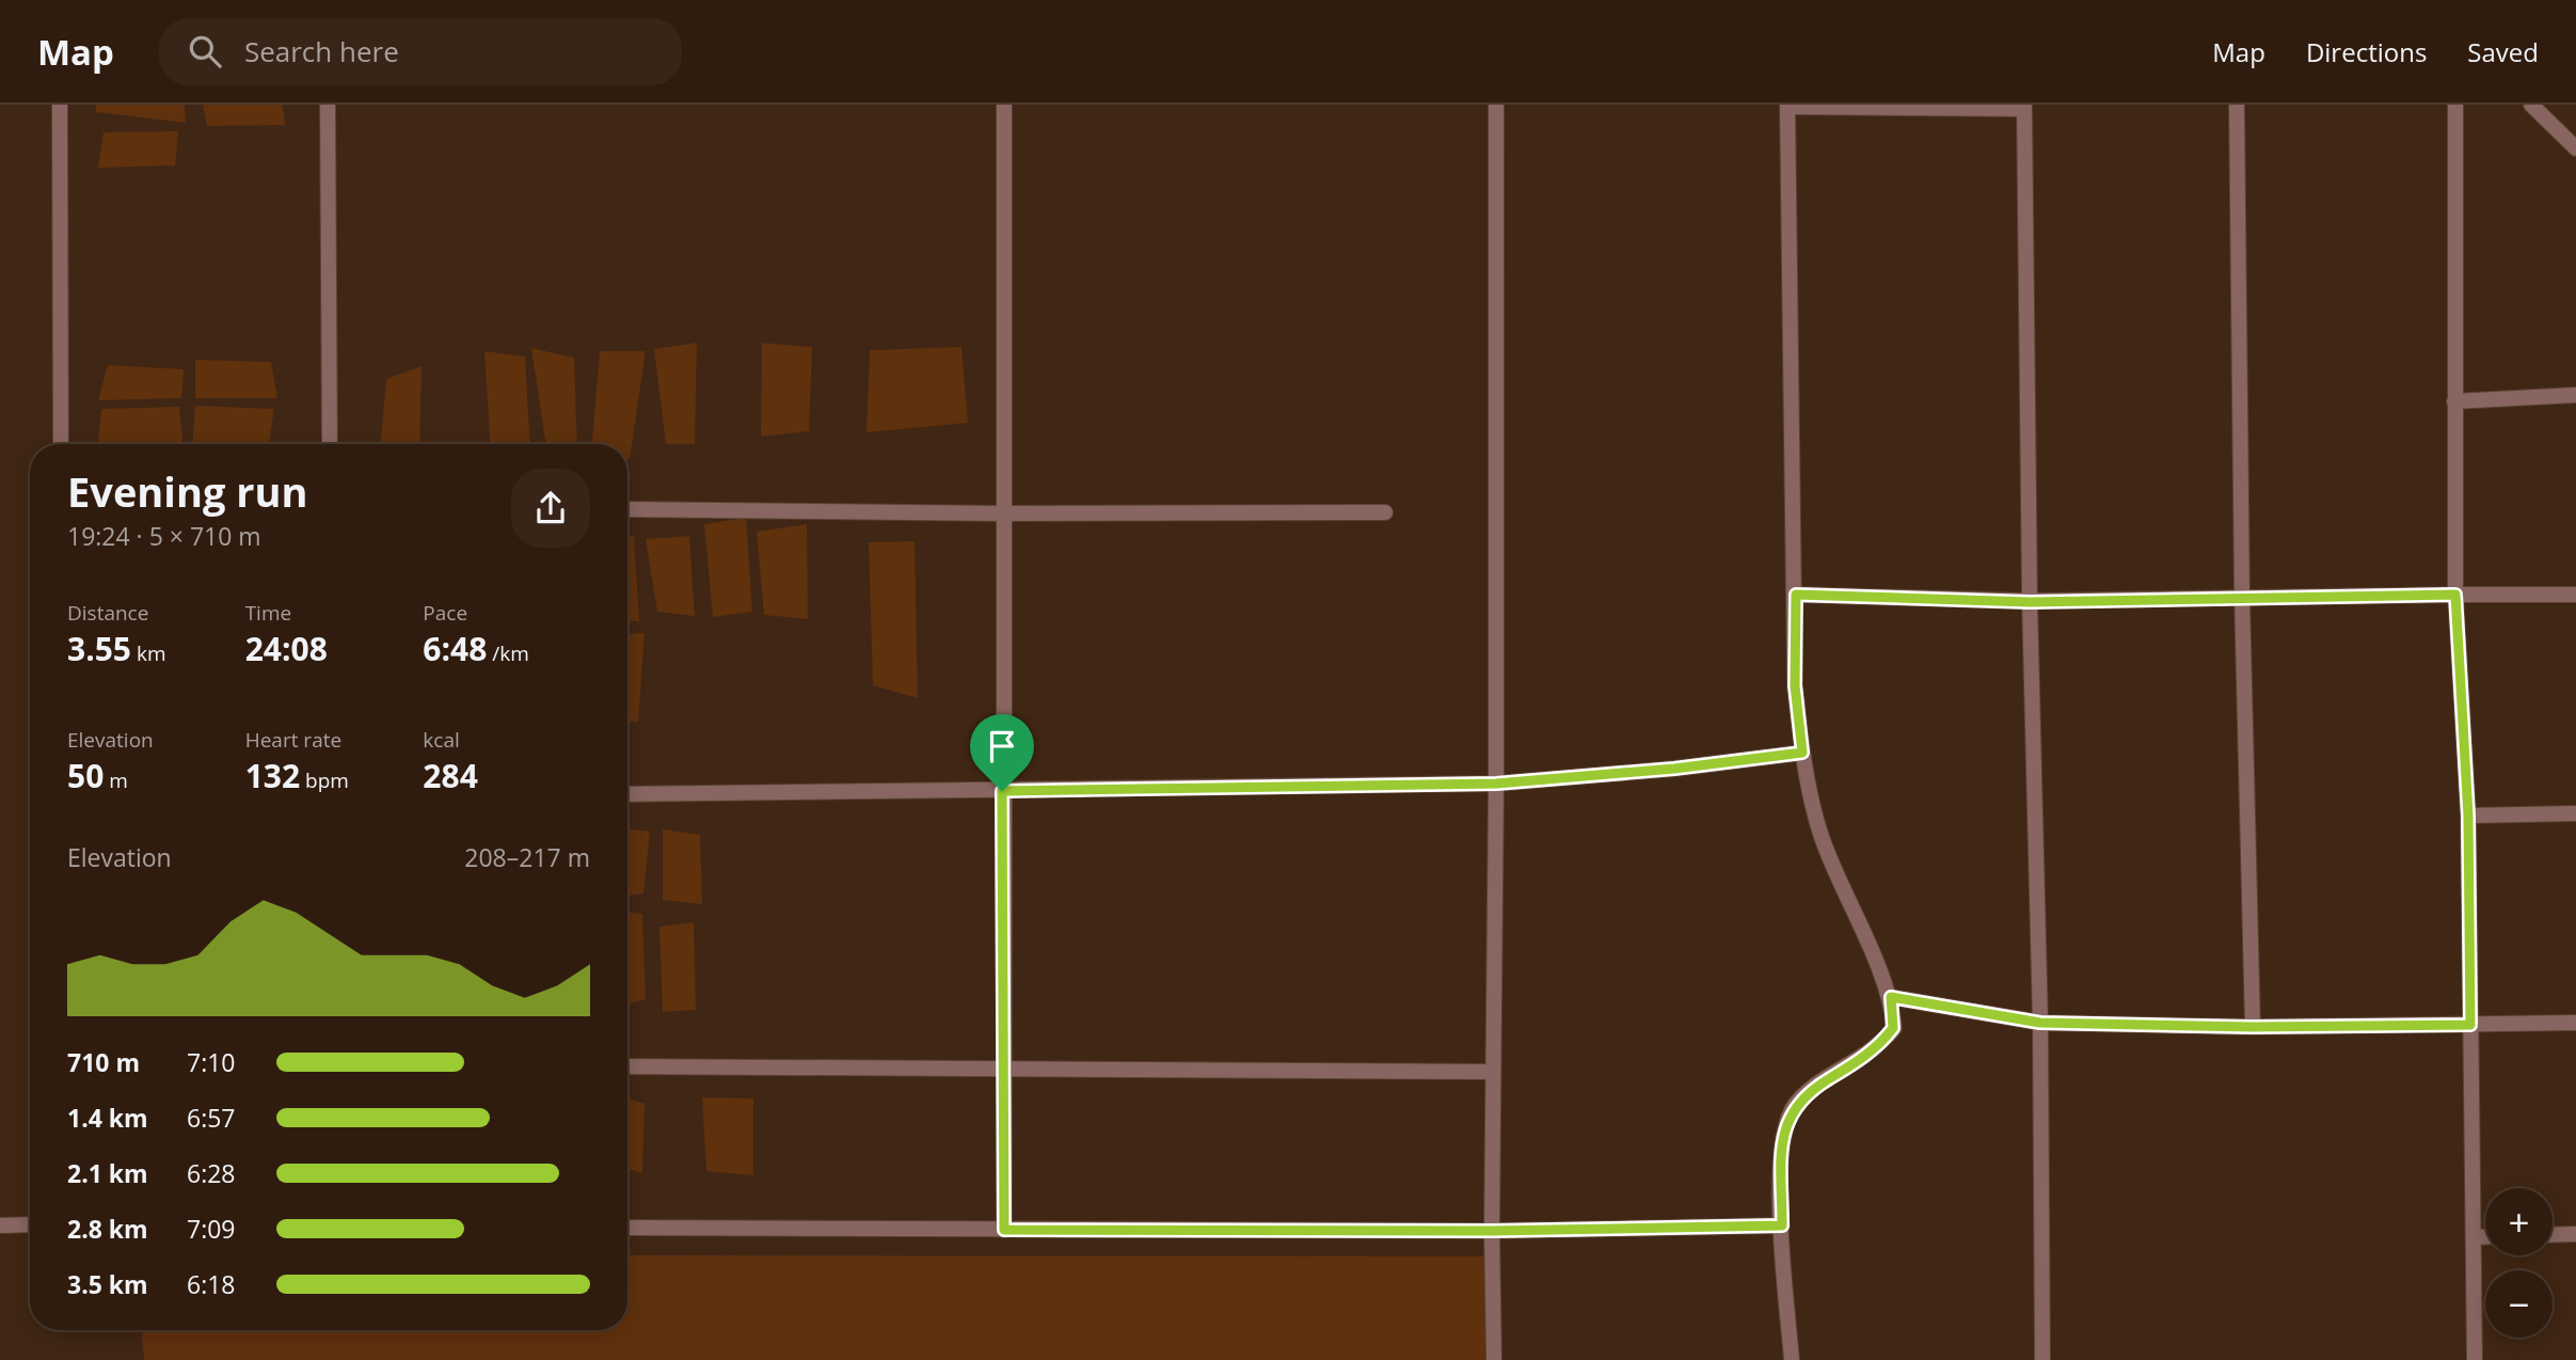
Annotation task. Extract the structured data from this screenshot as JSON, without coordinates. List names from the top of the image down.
{
  "page": {
    "header": "Map",
    "search": "Search here",
    "nav": ["Map", "Directions", "Saved"],
    "heading": ["Evening run", "19:24 · 5 × 710 m"],
    "stats": [
      ["Distance", "3.55 km"],
      ["Time", "24:08"],
      ["Pace", "6:48 /km"],
      ["Elevation", "50 m"],
      ["Heart rate", "132 bpm"],
      ["kcal", "284"]
    ],
    "chart": ["Elevation", "208–217 m"],
    "list": [
      {
        "name": "710 m",
        "note": "7:10"
      },
      {
        "name": "1.4 km",
        "note": "6:57"
      },
      {
        "name": "2.1 km",
        "note": "6:28"
      },
      {
        "name": "2.8 km",
        "note": "7:09"
      },
      {
        "name": "3.5 km",
        "note": "6:18"
      }
    ],
    "map_buttons": ["+", "−"]
  }
}
